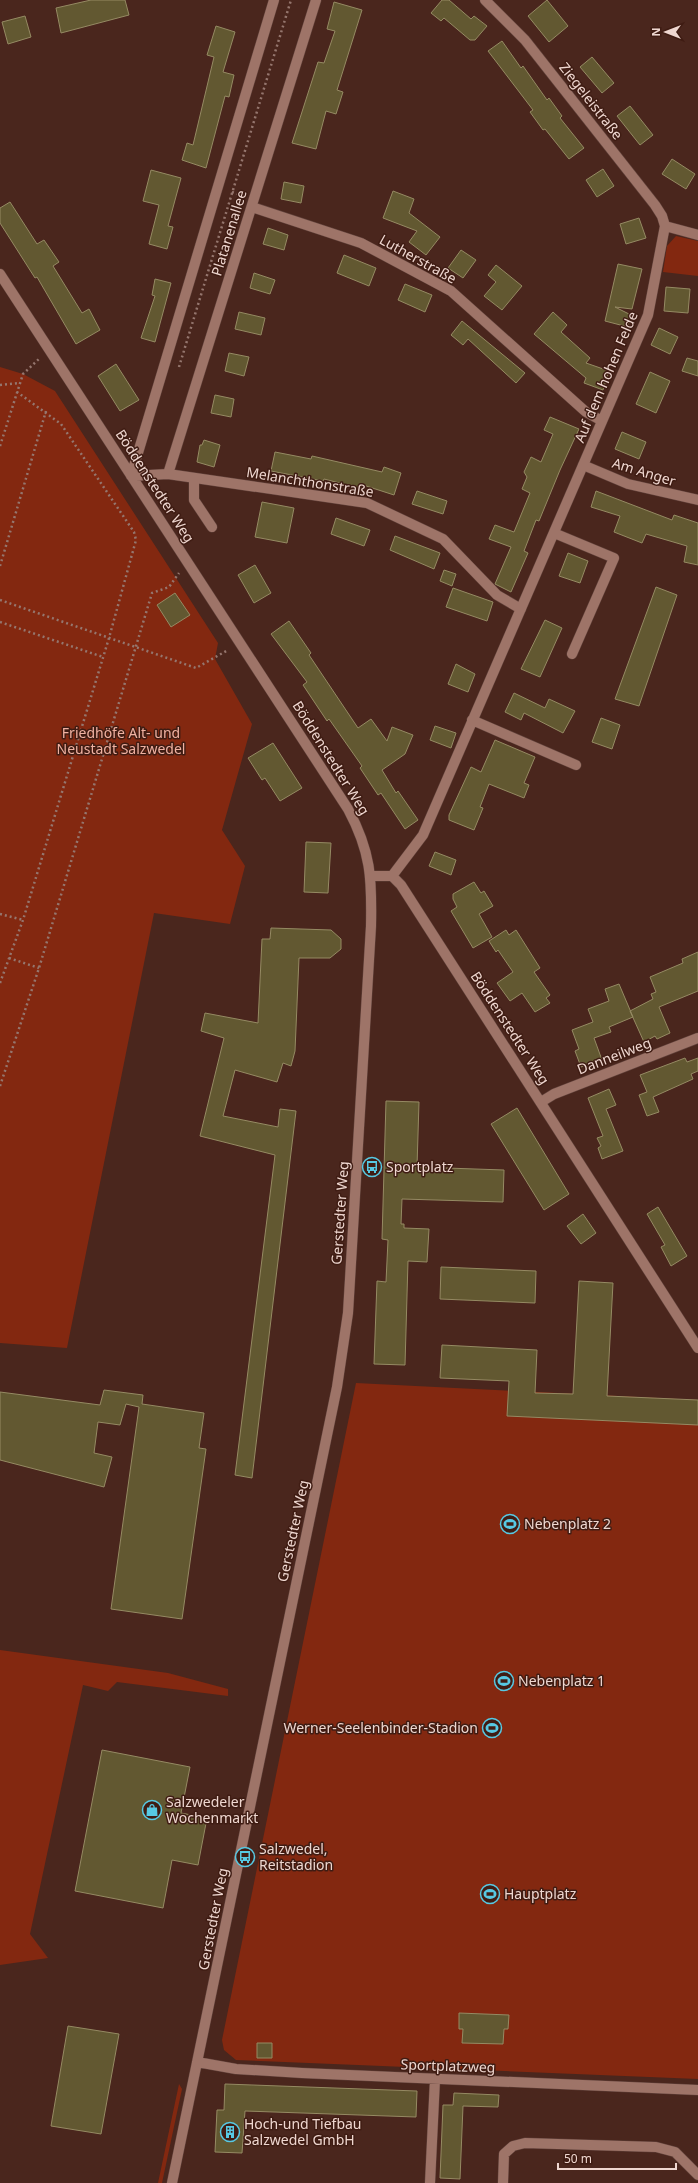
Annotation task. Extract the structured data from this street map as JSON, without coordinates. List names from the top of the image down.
{
  "streets": {
    "street": [
      "Ziegeleistraße",
      "Platanenallee",
      "Lutherstraße",
      "Auf dem hohen Felde",
      "Am Anger",
      "Melanchthonstraße",
      "Böddenstedter Weg",
      "Danneilweg",
      "Gerstedter Weg",
      "Sportplatzweg"
    ]
  },
  "crossings": [
    ["Ziegeleistraße", "Auf dem hohen Felde"],
    ["Platanenallee", "Lutherstraße"],
    ["Platanenallee", "Melanchthonstraße"],
    ["Platanenallee", "Böddenstedter Weg"],
    ["Lutherstraße", "Auf dem hohen Felde"],
    ["Auf dem hohen Felde", "Am Anger"],
    ["Auf dem hohen Felde", "Melanchthonstraße"],
    ["Auf dem hohen Felde", "Böddenstedter Weg"],
    ["Melanchthonstraße", "Böddenstedter Weg"],
    ["Böddenstedter Weg", "Danneilweg"],
    ["Böddenstedter Weg", "Gerstedter Weg"],
    ["Gerstedter Weg", "Sportplatzweg"]
  ],
  "parks": ["Friedhöfe Alt- und Neustadt Salzwedel"],
  "places": {
    "bus stop": ["Sportplatz", "Salzwedel, Reitstadion"],
    "sports": [
      "Nebenplatz 2",
      "Nebenplatz 1",
      "Werner-Seelenbinder-Stadion",
      "Hauptplatz"
    ],
    "shop": ["Salzwedeler Wochenmarkt"],
    "building": ["Hoch-und Tiefbau Salzwedel GmbH"]
  },
  "scale_bar": "50 m",
  "north": "left"
}
